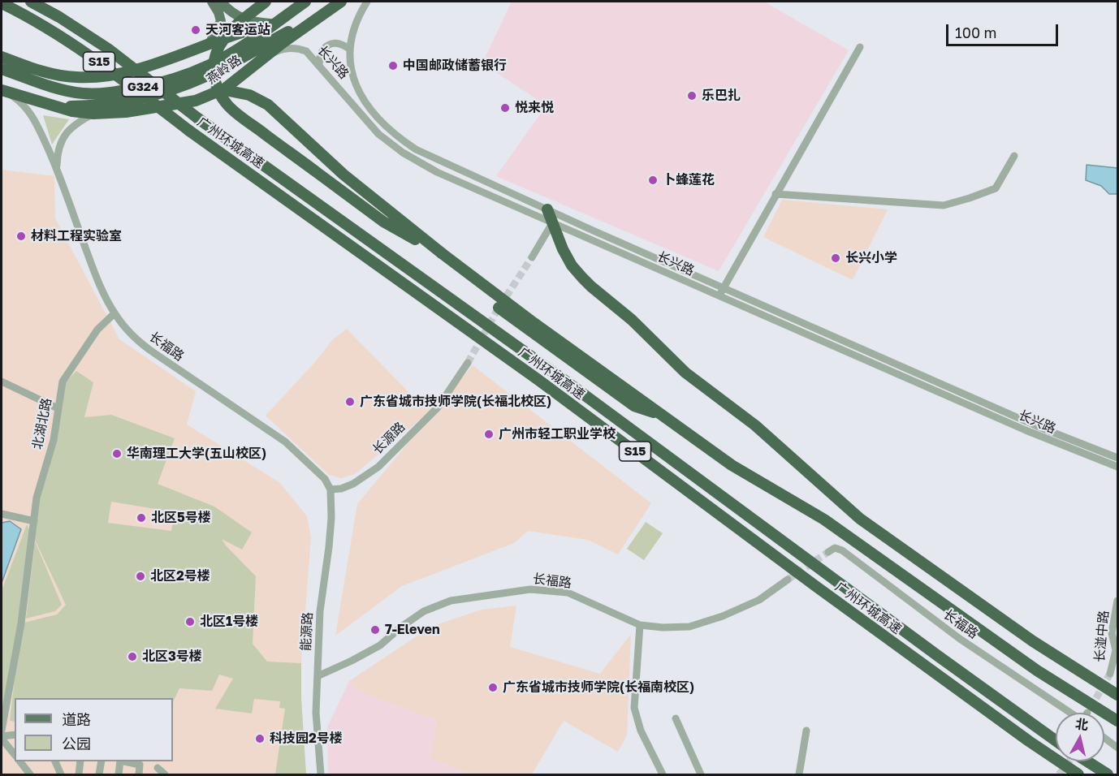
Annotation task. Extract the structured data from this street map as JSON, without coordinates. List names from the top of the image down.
{
  "streets": {
    "highway": [
      "S15",
      "燕岭路",
      "G324",
      "广州环城高速"
    ],
    "street": [
      "长兴路",
      "长福路",
      "北湖北路",
      "长源路",
      "能源路",
      "长湴中路"
    ]
  },
  "crossings": [
    ["长兴路", "燕岭路"],
    ["燕岭路", "G324"],
    ["燕岭路", "长福路"],
    ["长福路", "北湖北路"],
    ["长福路", "长源路"],
    ["长福路", "能源路"],
    ["长源路", "能源路"]
  ],
  "places": [
    "天河客运站",
    "中国邮政储蓄银行",
    "乐巴扎",
    "悦来悦",
    "卜蜂莲花",
    "材料工程实验室",
    "长兴小学",
    "广东省城市技师学院(长福北校区)",
    "广州市轻工职业学校",
    "华南理工大学(五山校区)",
    "北区5号楼",
    "北区2号楼",
    "北区1号楼",
    "7-Eleven",
    "北区3号楼",
    "广东省城市技师学院(长福南校区)",
    "科技园2号楼"
  ],
  "legend": ["道路", "公园"],
  "scale_bar": "100 m",
  "north": "top"
}
